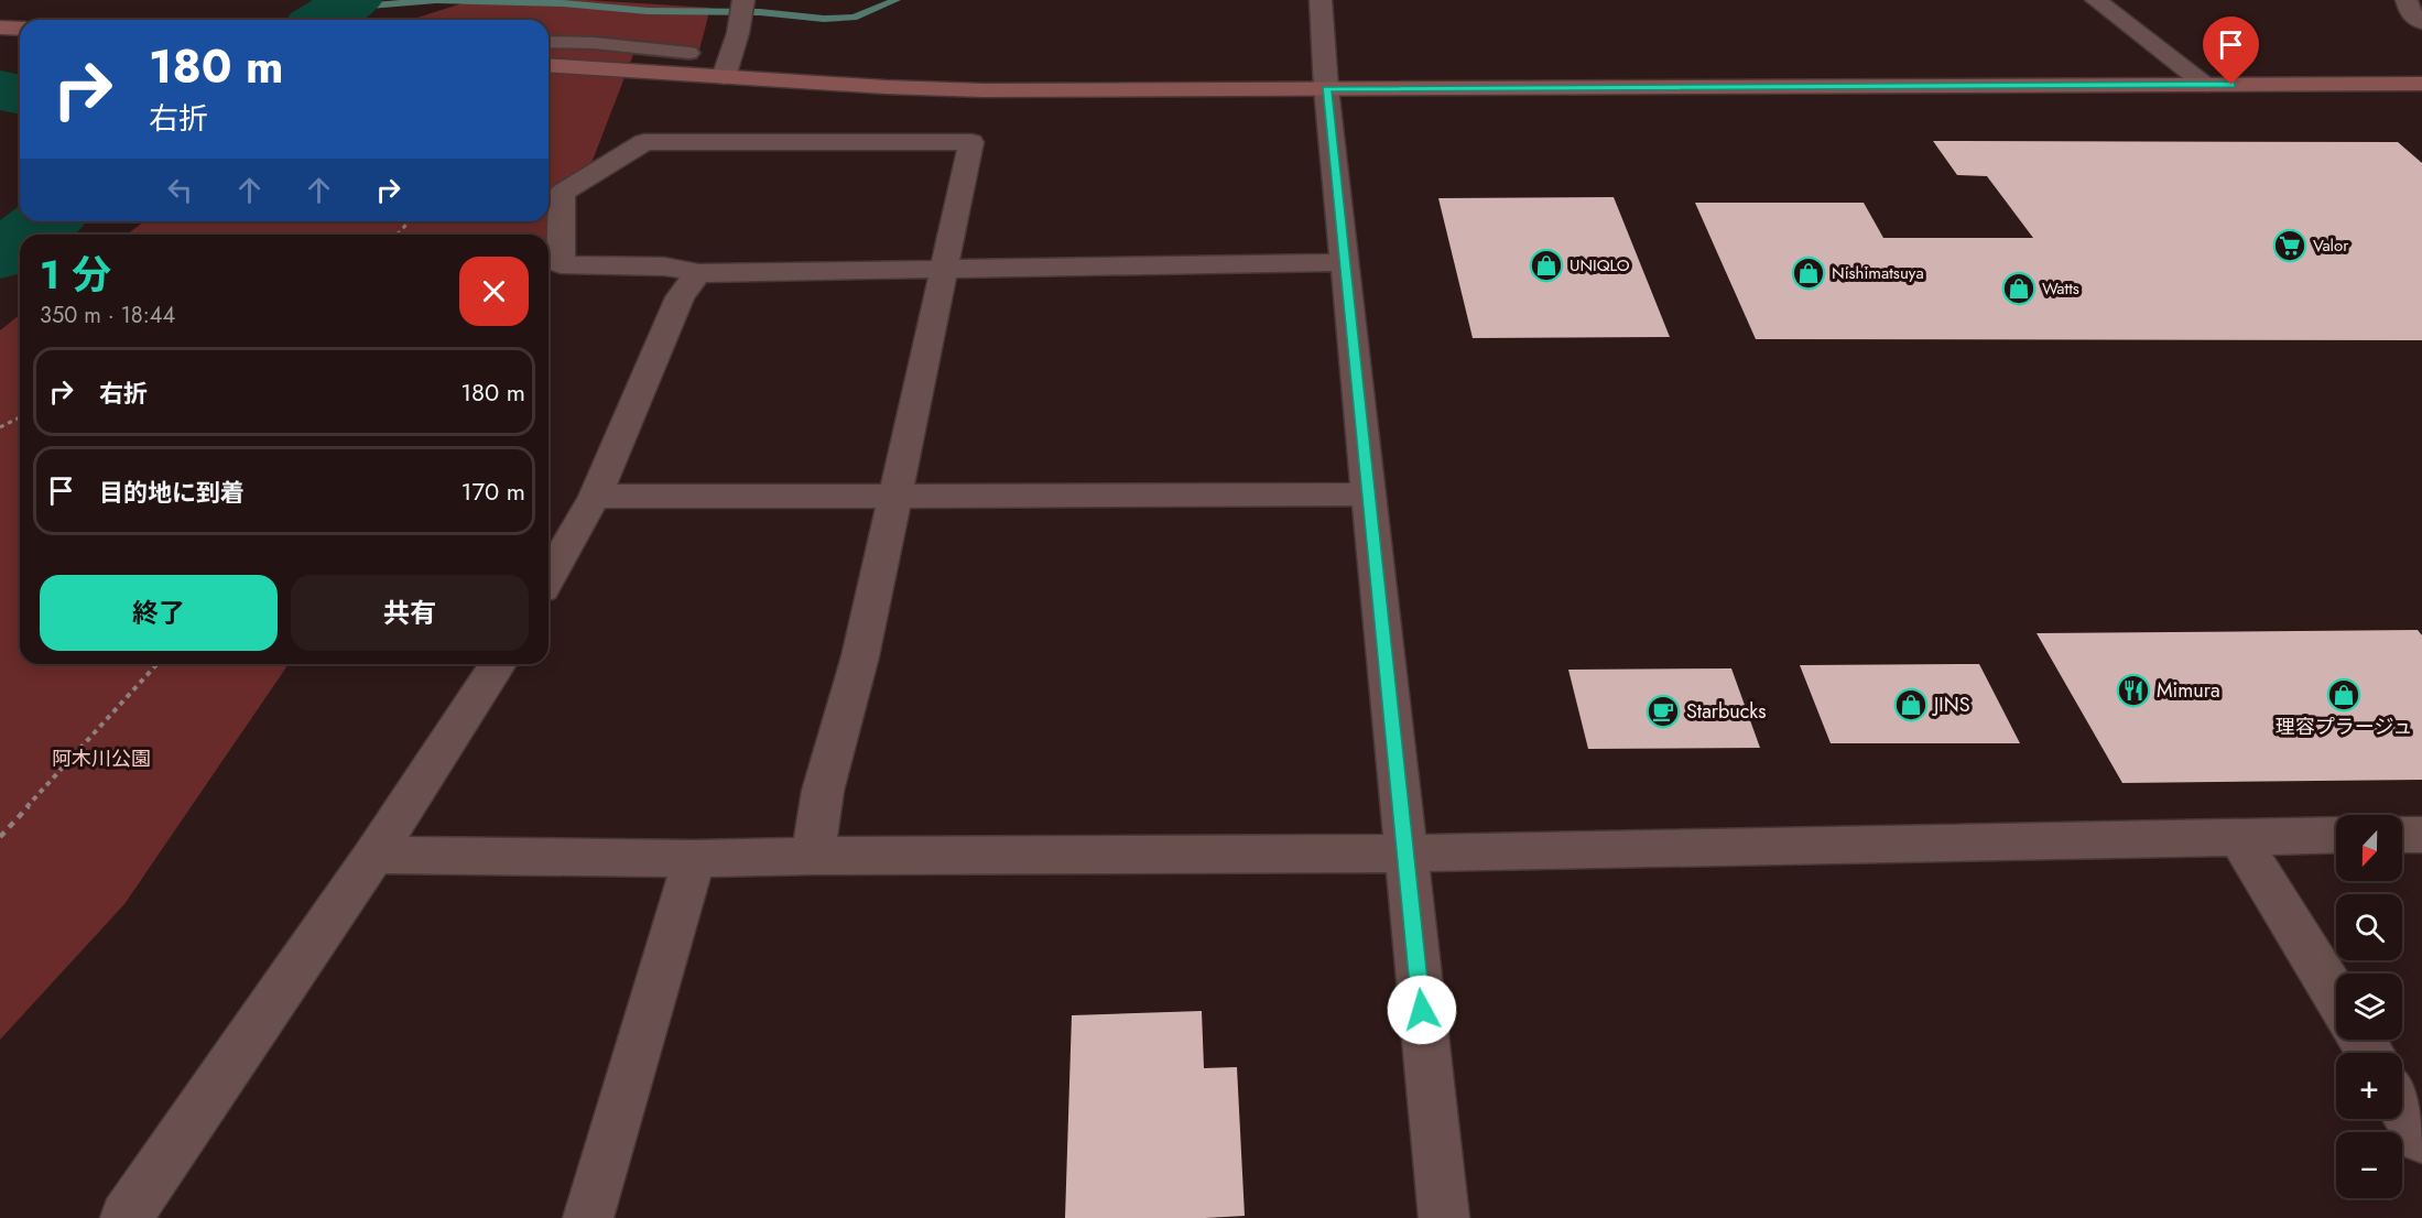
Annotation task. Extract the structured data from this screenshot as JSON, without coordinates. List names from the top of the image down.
{
  "parks": ["阿木川公園"],
  "places": {
    "supermarket": ["Valor"],
    "shop": [
      "UNIQLO",
      "Nishimatsuya",
      "Watts",
      "理容プラージュ",
      "JINS"
    ],
    "restaurant": ["Mimura"],
    "cafe": ["Starbucks"]
  },
  "north": "bottom",
  "page": {
    "turn": ["180 m", "右折"],
    "heading": ["1 分", "350 m · 18:44"],
    "list": [
      {
        "name": "右折",
        "value": "180 m"
      },
      {
        "name": "目的地に到着",
        "value": "170 m"
      }
    ],
    "buttons": ["終了", "共有"],
    "map_buttons": ["+", "−"]
  }
}
